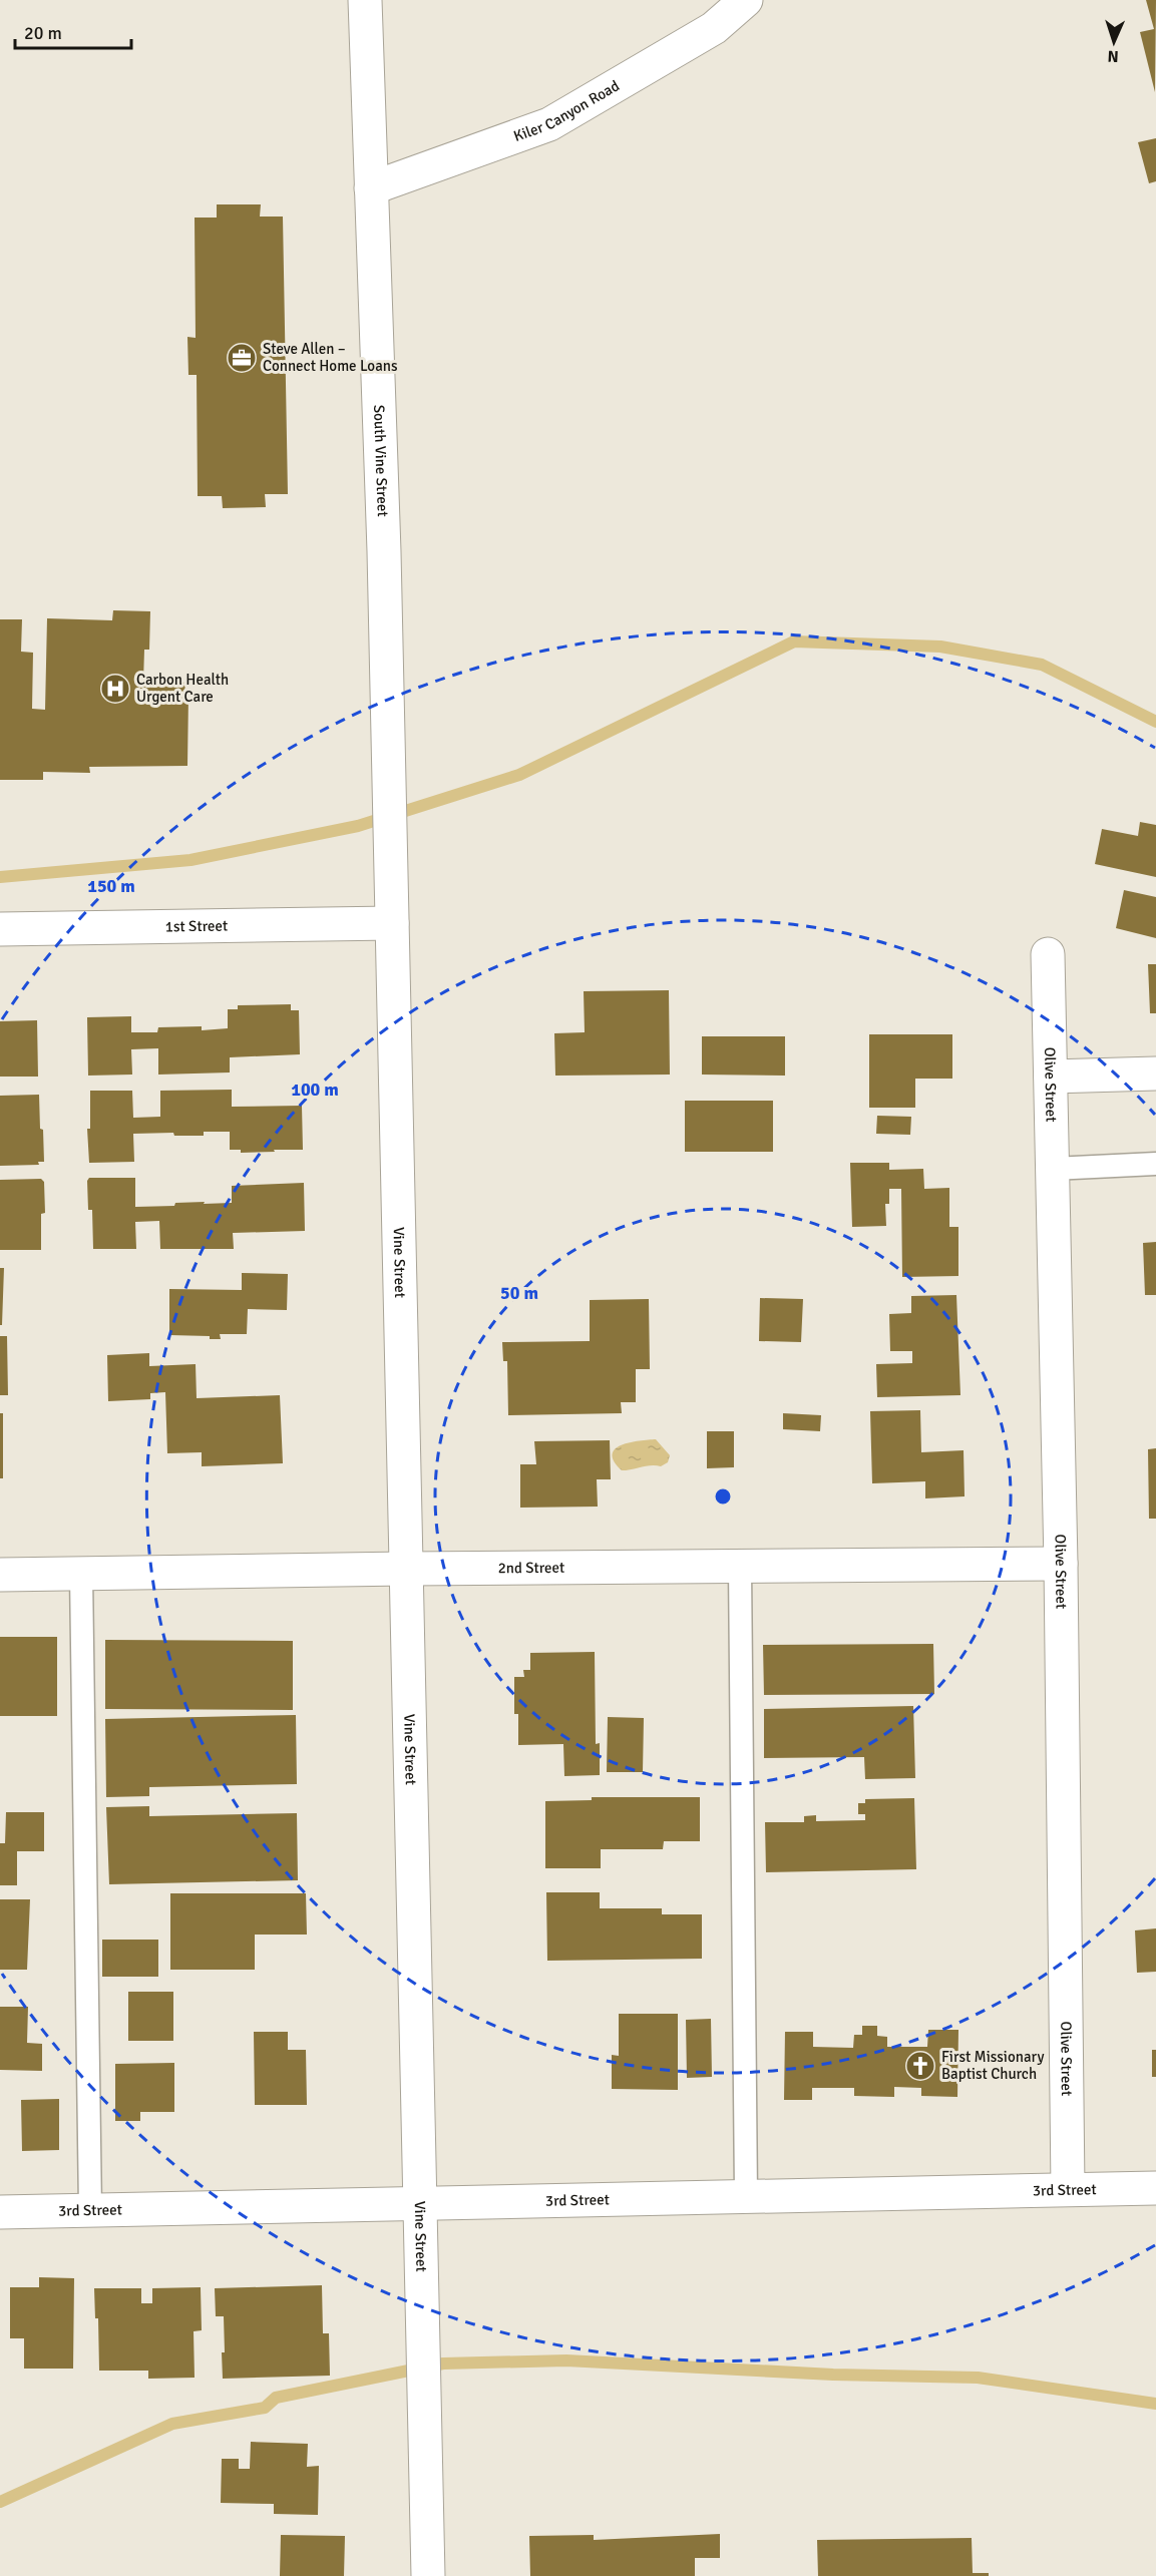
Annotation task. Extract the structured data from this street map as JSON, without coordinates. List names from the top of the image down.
{
  "streets": {
    "street": [
      "Kiler Canyon Road",
      "South Vine Street",
      "1st Street",
      "Olive Street",
      "Vine Street",
      "2nd Street",
      "3rd Street"
    ]
  },
  "crossings": [
    ["Kiler Canyon Road", "South Vine Street"],
    ["South Vine Street", "1st Street"],
    ["South Vine Street", "Vine Street"],
    ["1st Street", "Vine Street"],
    ["Olive Street", "2nd Street"],
    ["Olive Street", "3rd Street"],
    ["Vine Street", "2nd Street"],
    ["Vine Street", "3rd Street"]
  ],
  "places": {
    "office": ["Steve Allen – Connect Home Loans"],
    "hospital": ["Carbon Health Urgent Care"],
    "church": ["First Missionary Baptist Church"]
  },
  "scale_bar": "20 m",
  "north": "bottom",
  "rings": ["150 m", "100 m", "50 m"]
}
